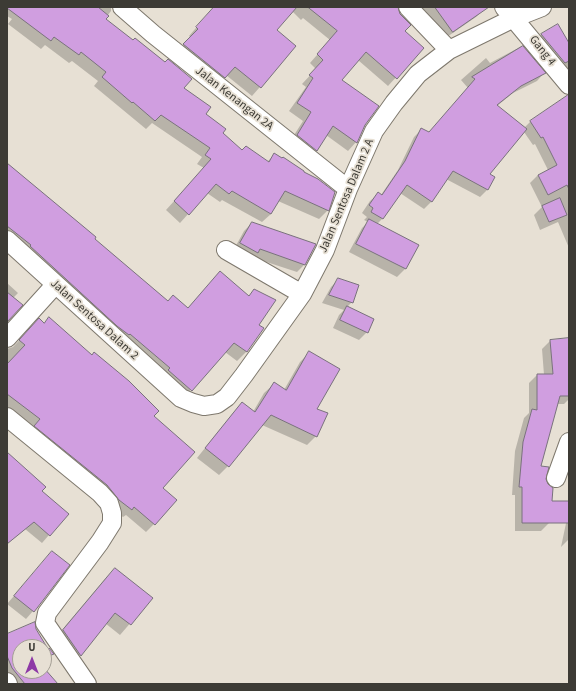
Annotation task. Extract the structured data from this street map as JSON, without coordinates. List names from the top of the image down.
{
  "streets": {
    "street": [
      "Gang 4",
      "Jalan Kenangan 2A",
      "Jalan Sentosa Dalam 2 A",
      "Jalan Sentosa Dalam 2"
    ]
  },
  "crossings": [
    ["Gang 4", "Jalan Sentosa Dalam 2 A"],
    ["Jalan Kenangan 2A", "Jalan Sentosa Dalam 2 A"],
    ["Jalan Sentosa Dalam 2 A", "Jalan Sentosa Dalam 2"]
  ],
  "north": "top"
}
